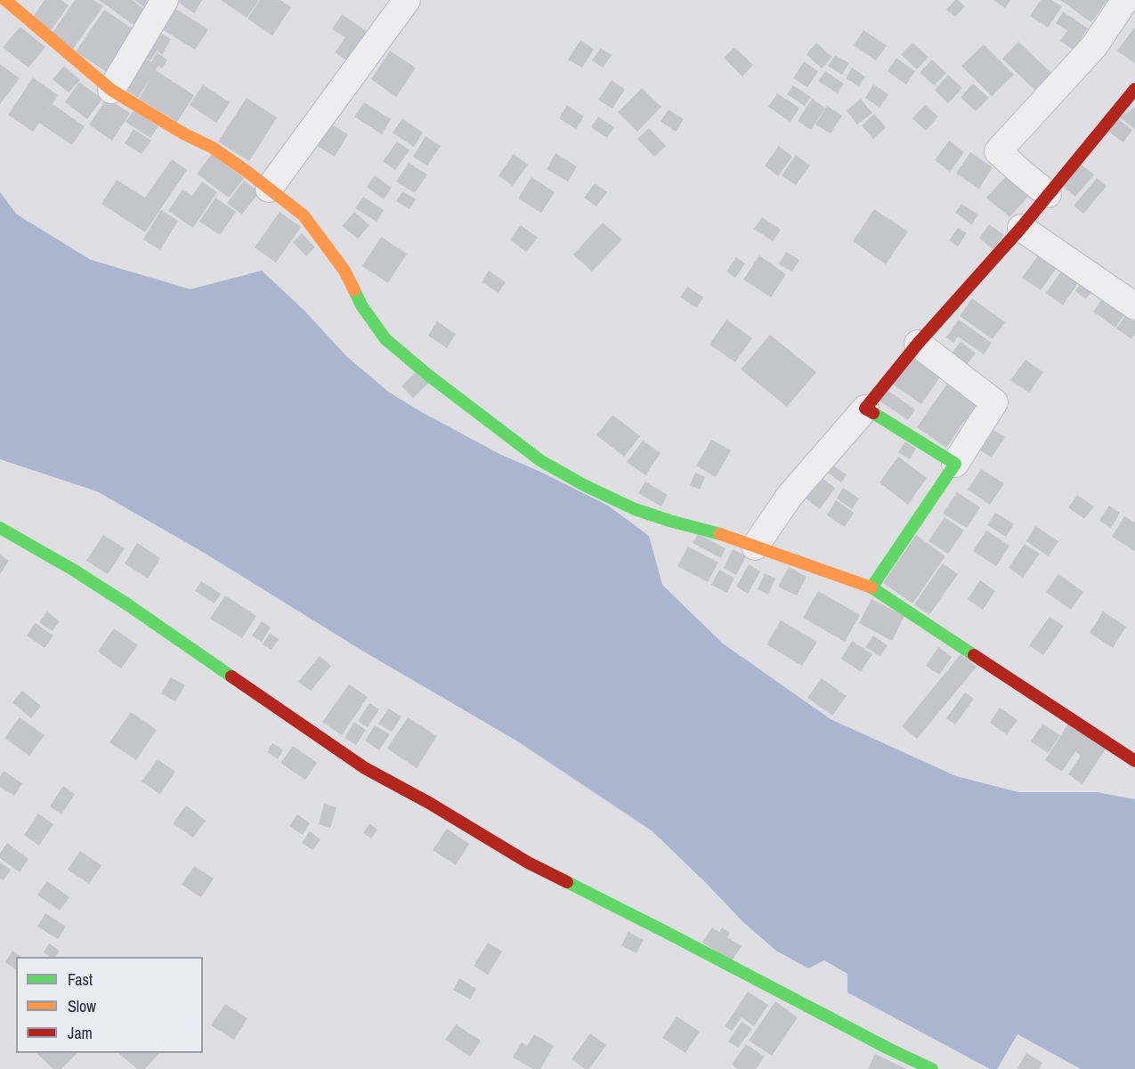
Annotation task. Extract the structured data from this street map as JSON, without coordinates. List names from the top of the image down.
{
  "legend": ["Fast", "Slow", "Jam"]
}
